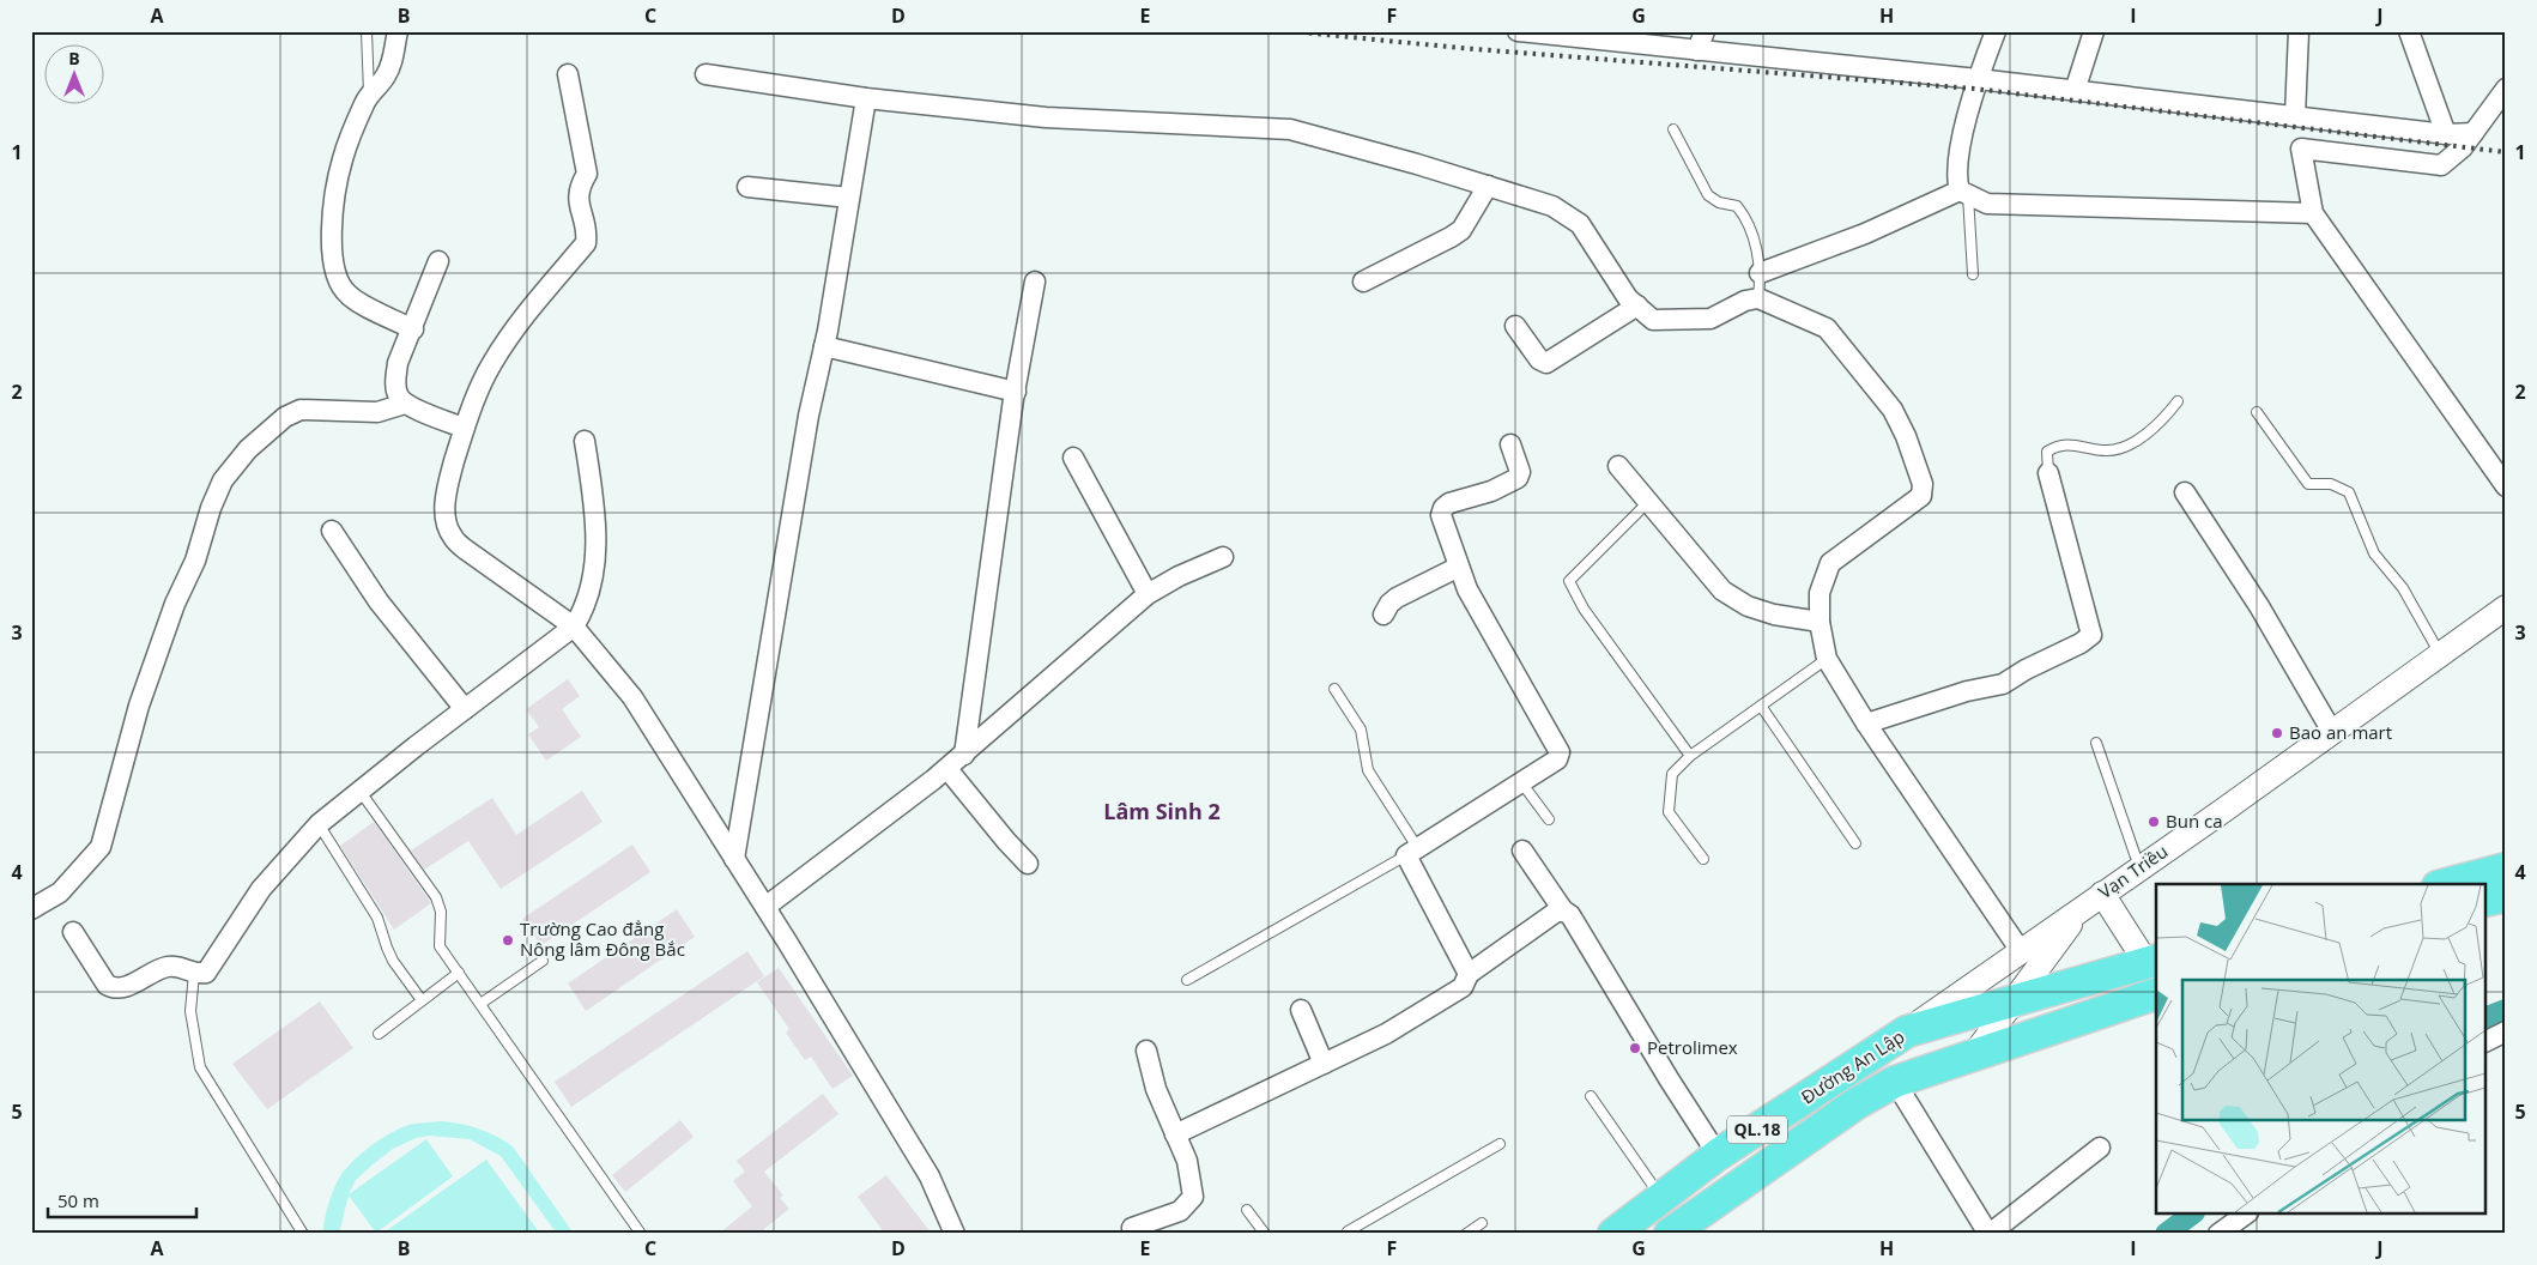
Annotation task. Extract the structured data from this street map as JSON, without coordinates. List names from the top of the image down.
{
  "streets": {
    "highway": ["Đường An Lập", "QL.18"],
    "street": ["Vạn Triều"]
  },
  "crossings": [
    ["Vạn Triều", "Đường An Lập"]
  ],
  "districts": ["Lâm Sinh 2"],
  "places": [
    "Bao an mart",
    "Bun ca",
    "Trường Cao đẳng Nông lâm Đông Bắc",
    "Petrolimex"
  ],
  "scale_bar": "50 m",
  "north": "top",
  "grid": {
    "columns": [
      "A",
      "B",
      "C",
      "D",
      "E",
      "F",
      "G",
      "H",
      "I",
      "J"
    ],
    "rows": [
      "1",
      "2",
      "3",
      "4",
      "5"
    ]
  }
}
